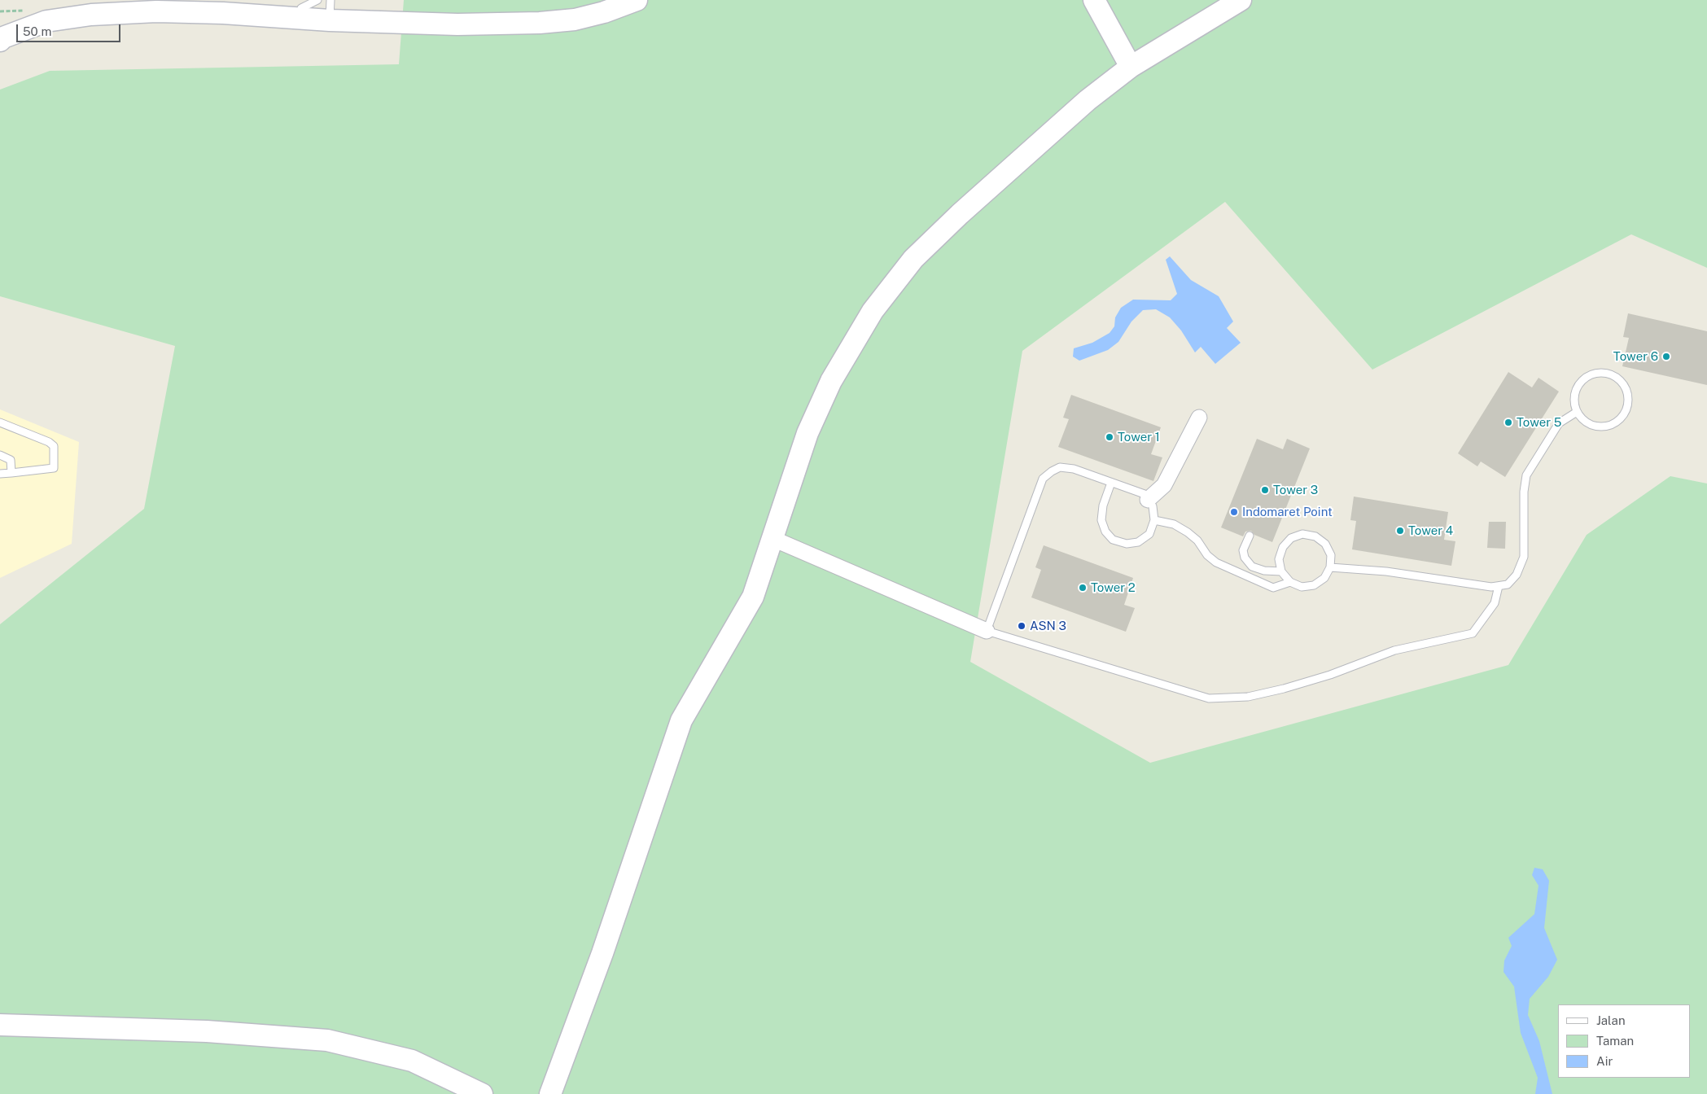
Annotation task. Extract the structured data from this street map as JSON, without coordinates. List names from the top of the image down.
{
  "places": [
    "Tower 6",
    "Tower 5",
    "Tower 1",
    "Tower 3",
    "Indomaret Point",
    "Tower 4",
    "Tower 2",
    "ASN 3"
  ],
  "legend": ["Jalan", "Taman", "Air"],
  "scale_bar": "50 m"
}
